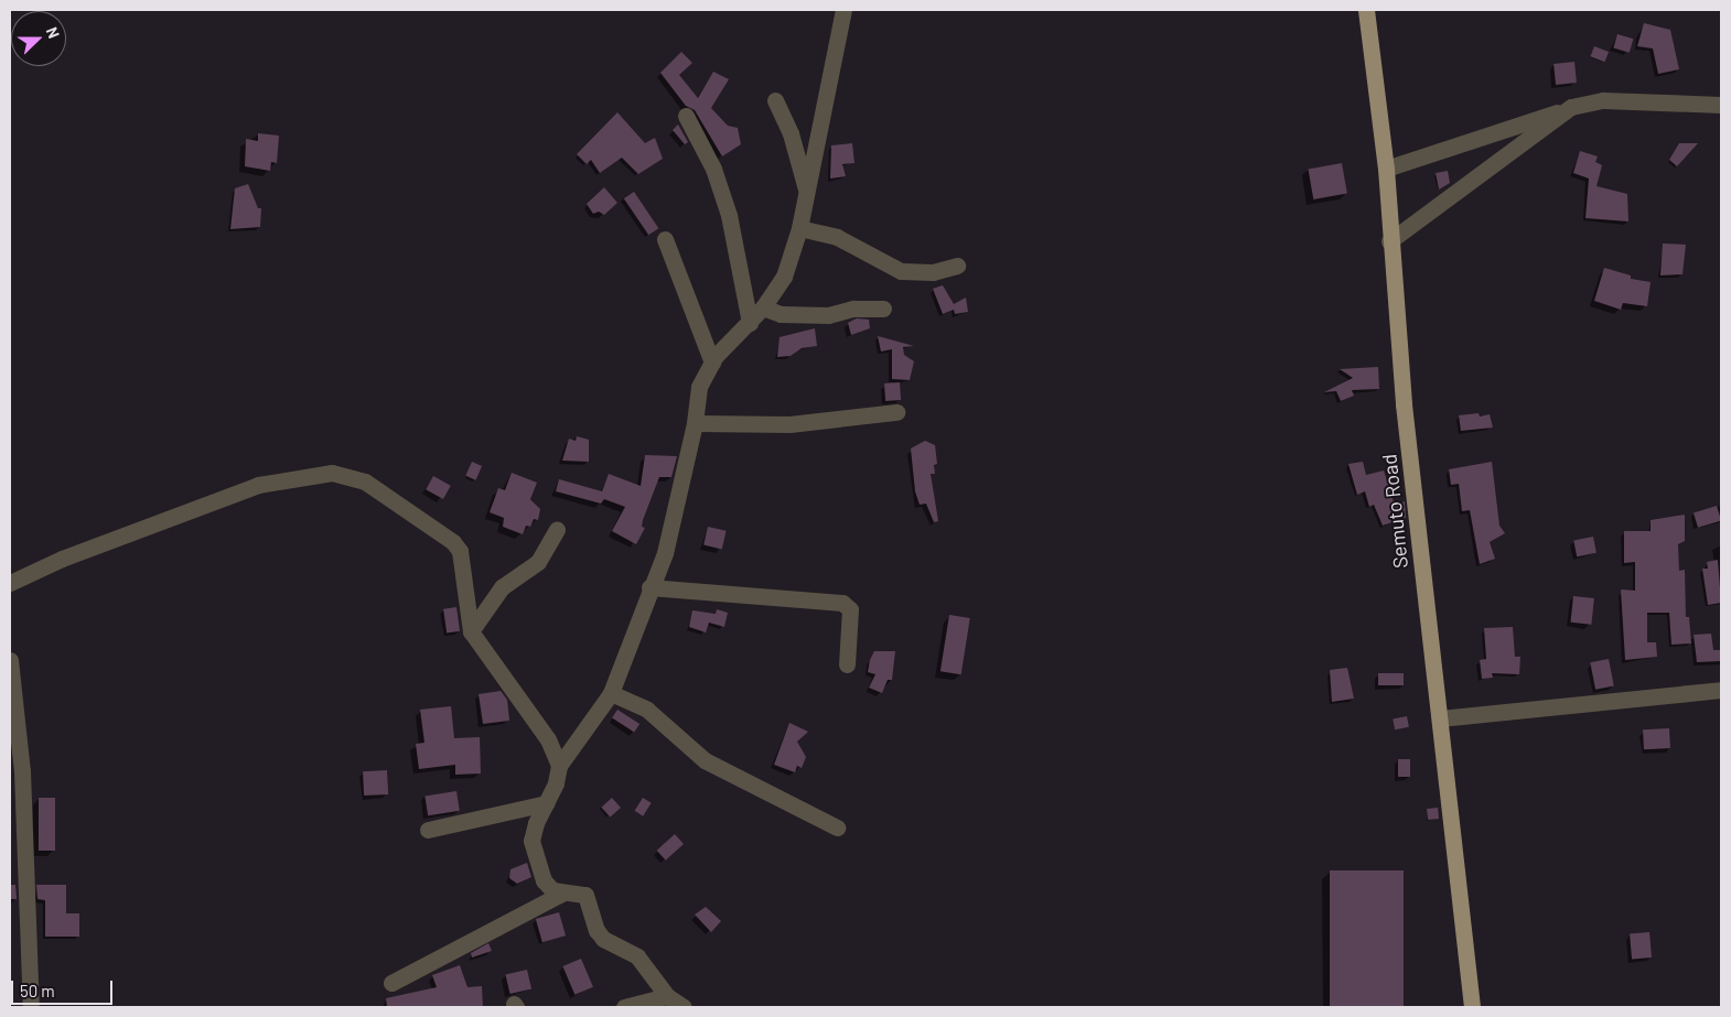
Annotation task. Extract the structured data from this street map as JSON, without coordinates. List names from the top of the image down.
{
  "streets": {
    "main road": ["Semuto Road"]
  },
  "scale_bar": "50 m",
  "north": "right"
}
